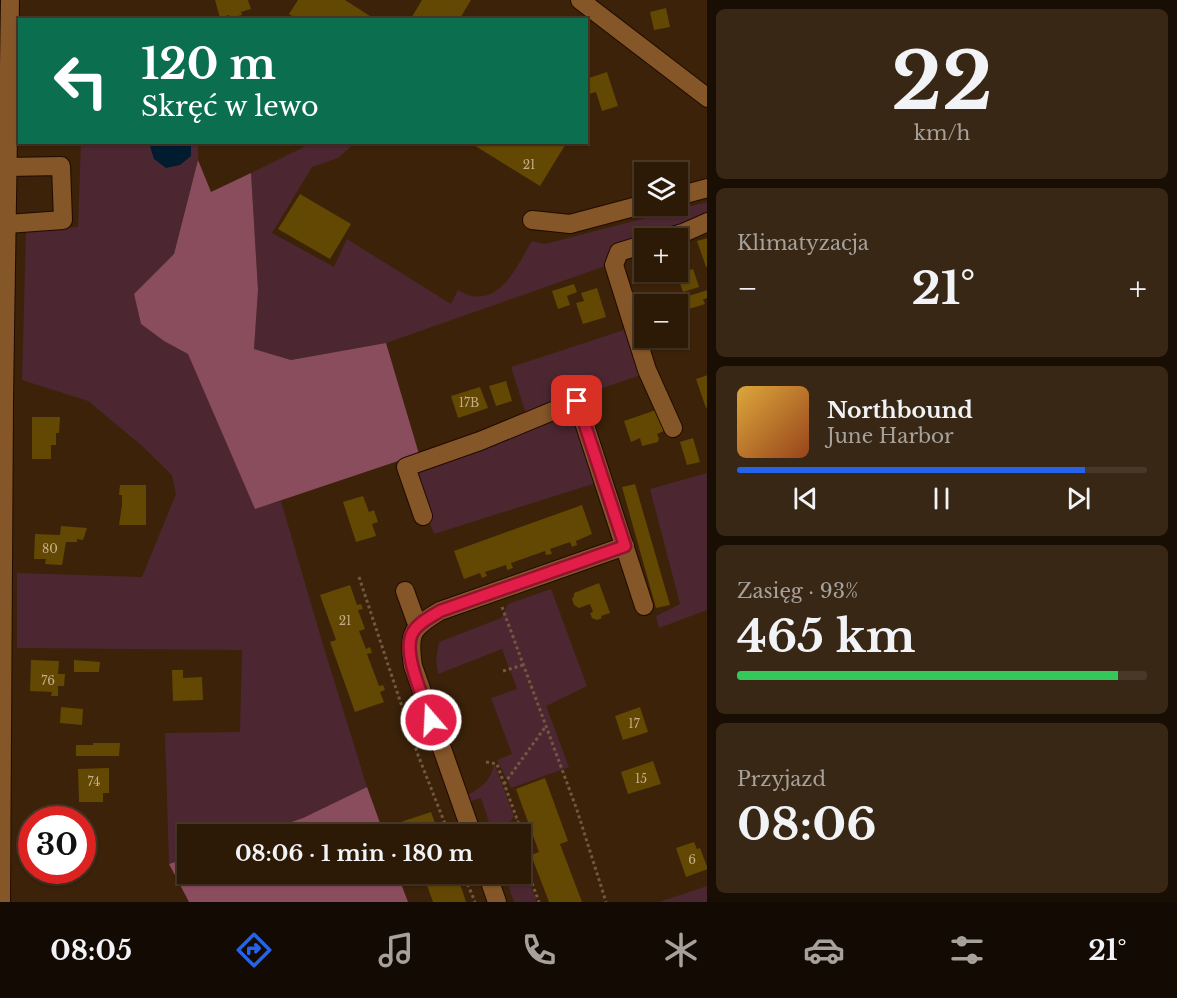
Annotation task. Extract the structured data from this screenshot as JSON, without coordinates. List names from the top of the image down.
{
  "house_numbers": [
    "21",
    "17B",
    "80",
    "21",
    "76",
    "17",
    "15",
    "74",
    "6"
  ],
  "page": {
    "tile": [
      ["22", "km/h"],
      "Klimatyzacja",
      ["Zasięg · 93%", "465 km"],
      ["Przyjazd", "08:06"]
    ],
    "turn": ["120 m", "Skręć w lewo"],
    "map_buttons": ["+", "−"],
    "heat": ["−", "21°", "+"],
    "song": ["Northbound", "June Harbor"],
    "limit": "30",
    "trip": "08:06 · 1 min · 180 m",
    "tabs": ["08:05", "21°"]
  }
}
